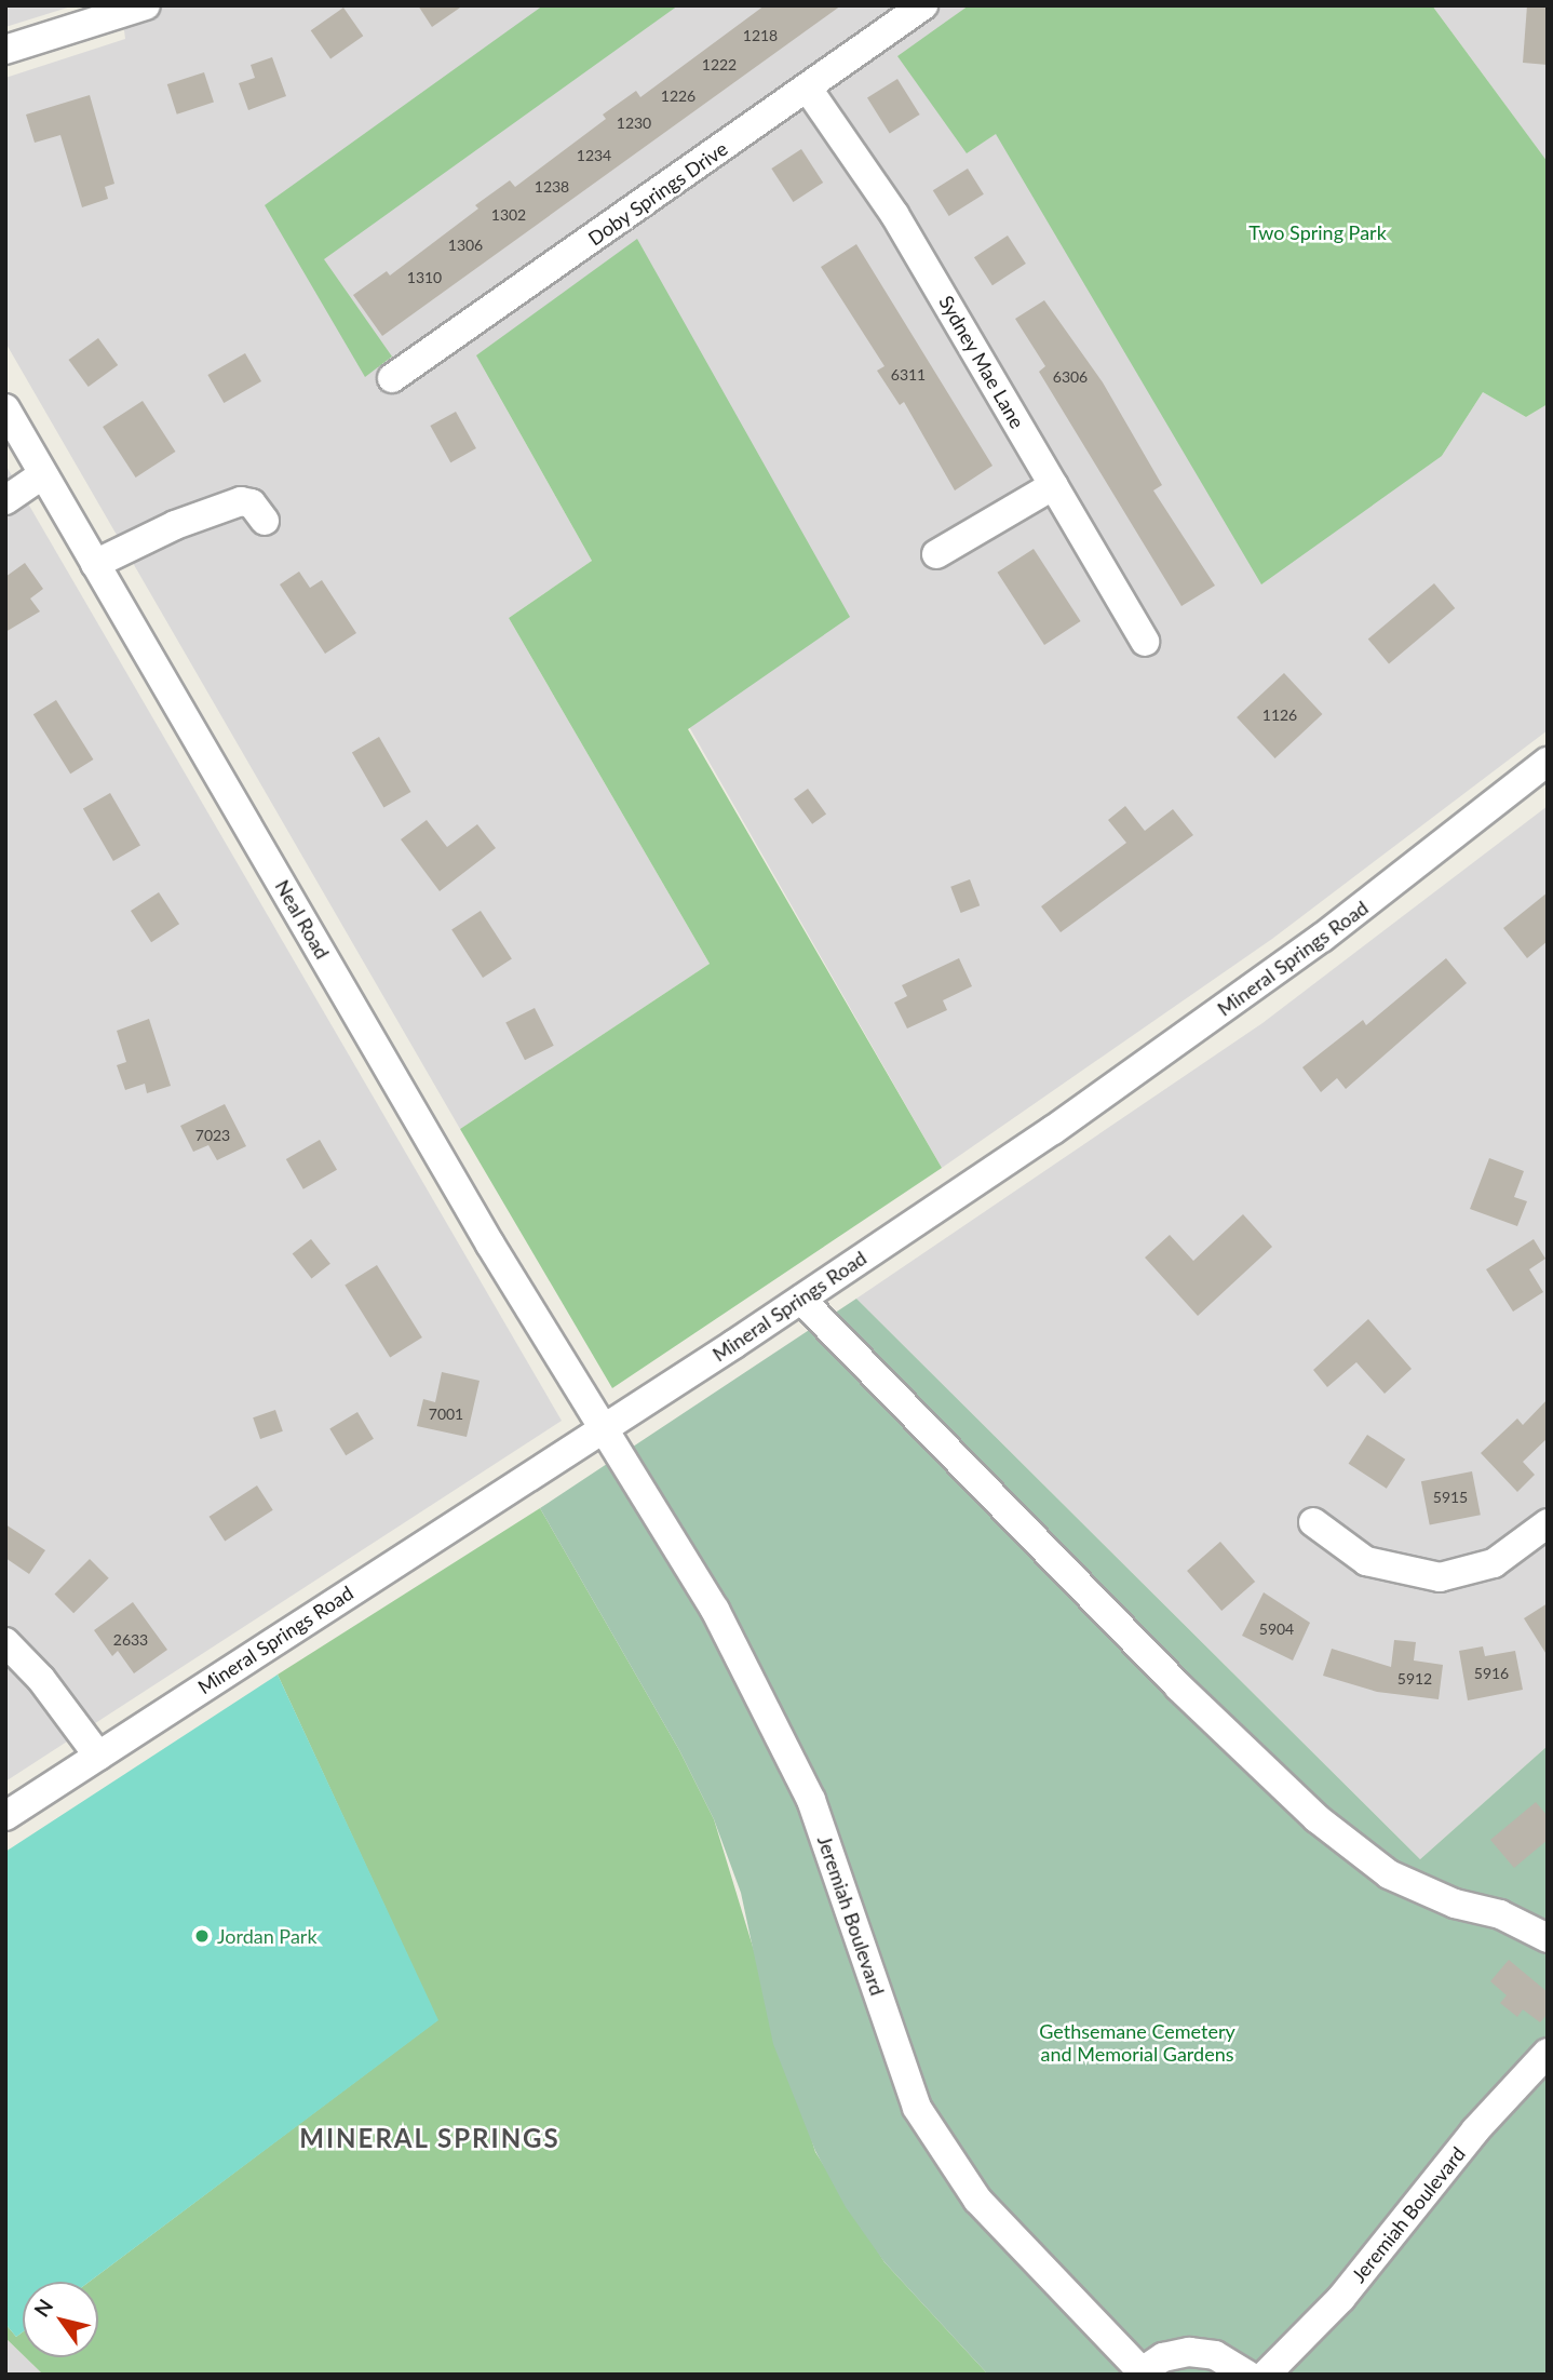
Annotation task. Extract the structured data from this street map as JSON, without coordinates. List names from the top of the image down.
{
  "streets": {
    "street": [
      "Doby Springs Drive",
      "Sydney Mae Lane",
      "Neal Road",
      "Mineral Springs Road",
      "Jeremiah Boulevard"
    ]
  },
  "crossings": [
    ["Doby Springs Drive", "Sydney Mae Lane"],
    ["Neal Road", "Mineral Springs Road"],
    ["Neal Road", "Jeremiah Boulevard"],
    ["Mineral Springs Road", "Jeremiah Boulevard"]
  ],
  "districts": ["MINERAL SPRINGS"],
  "parks": ["Two Spring Park", "Gethsemane Cemetery and Memorial Gardens"],
  "places": ["Jordan Park"],
  "house_numbers": [
    "1218",
    "1222",
    "1226",
    "1230",
    "1234",
    "1238",
    "1302",
    "1306",
    "1310",
    "6311",
    "6306",
    "1126",
    "7023",
    "7001",
    "5915",
    "5904",
    "2633",
    "5916",
    "5912"
  ],
  "north": "top left"
}
